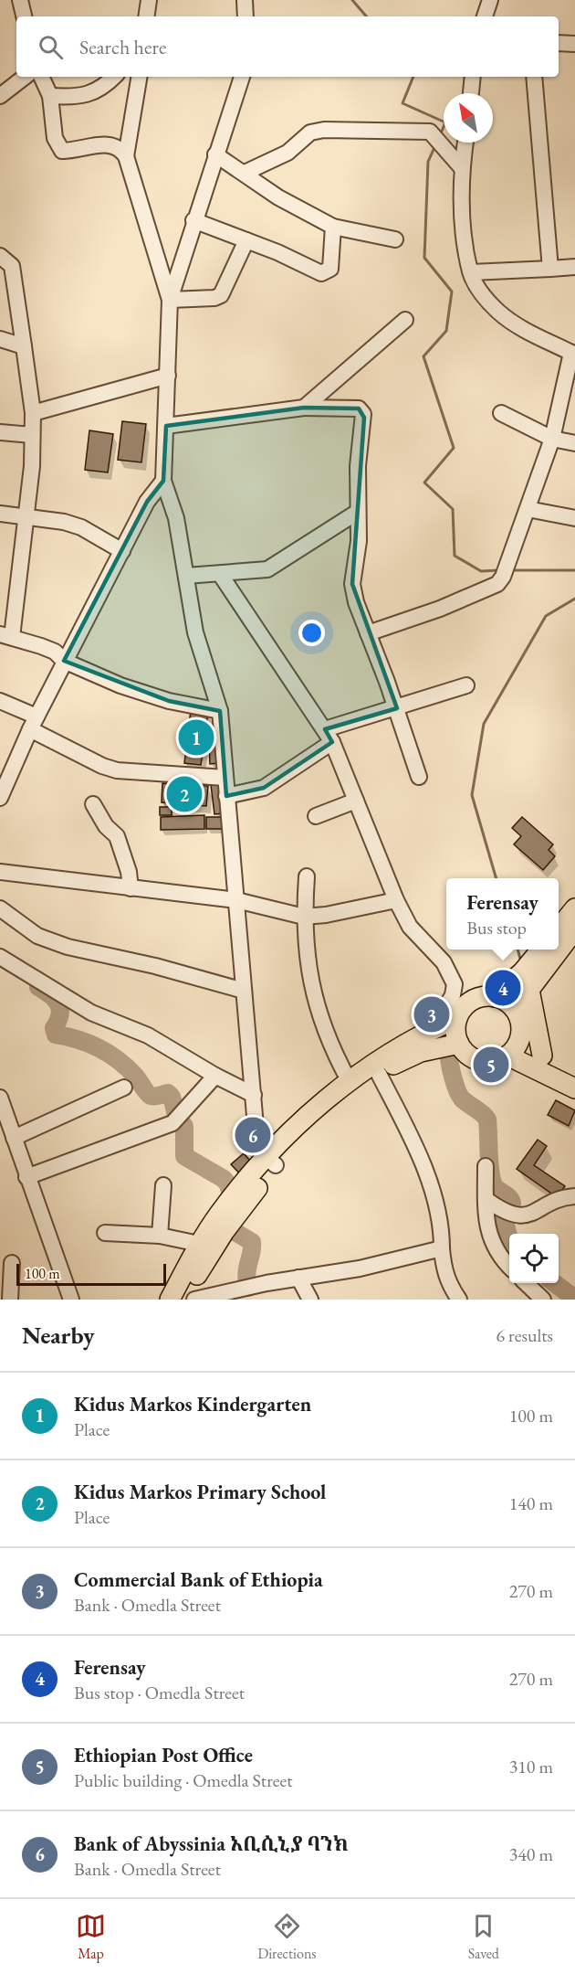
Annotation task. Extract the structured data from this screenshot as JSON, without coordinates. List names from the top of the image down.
{
  "scale_bar": "100 m",
  "north": "top left",
  "page": {
    "search": "Search here",
    "pins": [
      "1",
      "2",
      "4",
      "3",
      "5",
      "6"
    ],
    "popup": ["Ferensay", "Bus stop"],
    "scale": "100 m",
    "heading": ["Nearby", "6 results"],
    "list": [
      {
        "mark": "1",
        "name": "Kidus Markos Kindergarten",
        "note": "Place",
        "value": "100 m"
      },
      {
        "mark": "2",
        "name": "Kidus Markos Primary School",
        "note": "Place",
        "value": "140 m"
      },
      {
        "mark": "3",
        "name": "Commercial Bank of Ethiopia",
        "note": "Bank · Omedla Street",
        "value": "270 m"
      },
      {
        "mark": "4",
        "name": "Ferensay",
        "note": "Bus stop · Omedla Street",
        "value": "270 m"
      },
      {
        "mark": "5",
        "name": "Ethiopian Post Office",
        "note": "Public building · Omedla Street",
        "value": "310 m"
      },
      {
        "mark": "6",
        "name": "Bank of Abyssinia አቢሲኒያ ባንክ",
        "note": "Bank · Omedla Street",
        "value": "340 m"
      }
    ],
    "nav": ["Map", "Directions", "Saved"]
  }
}
